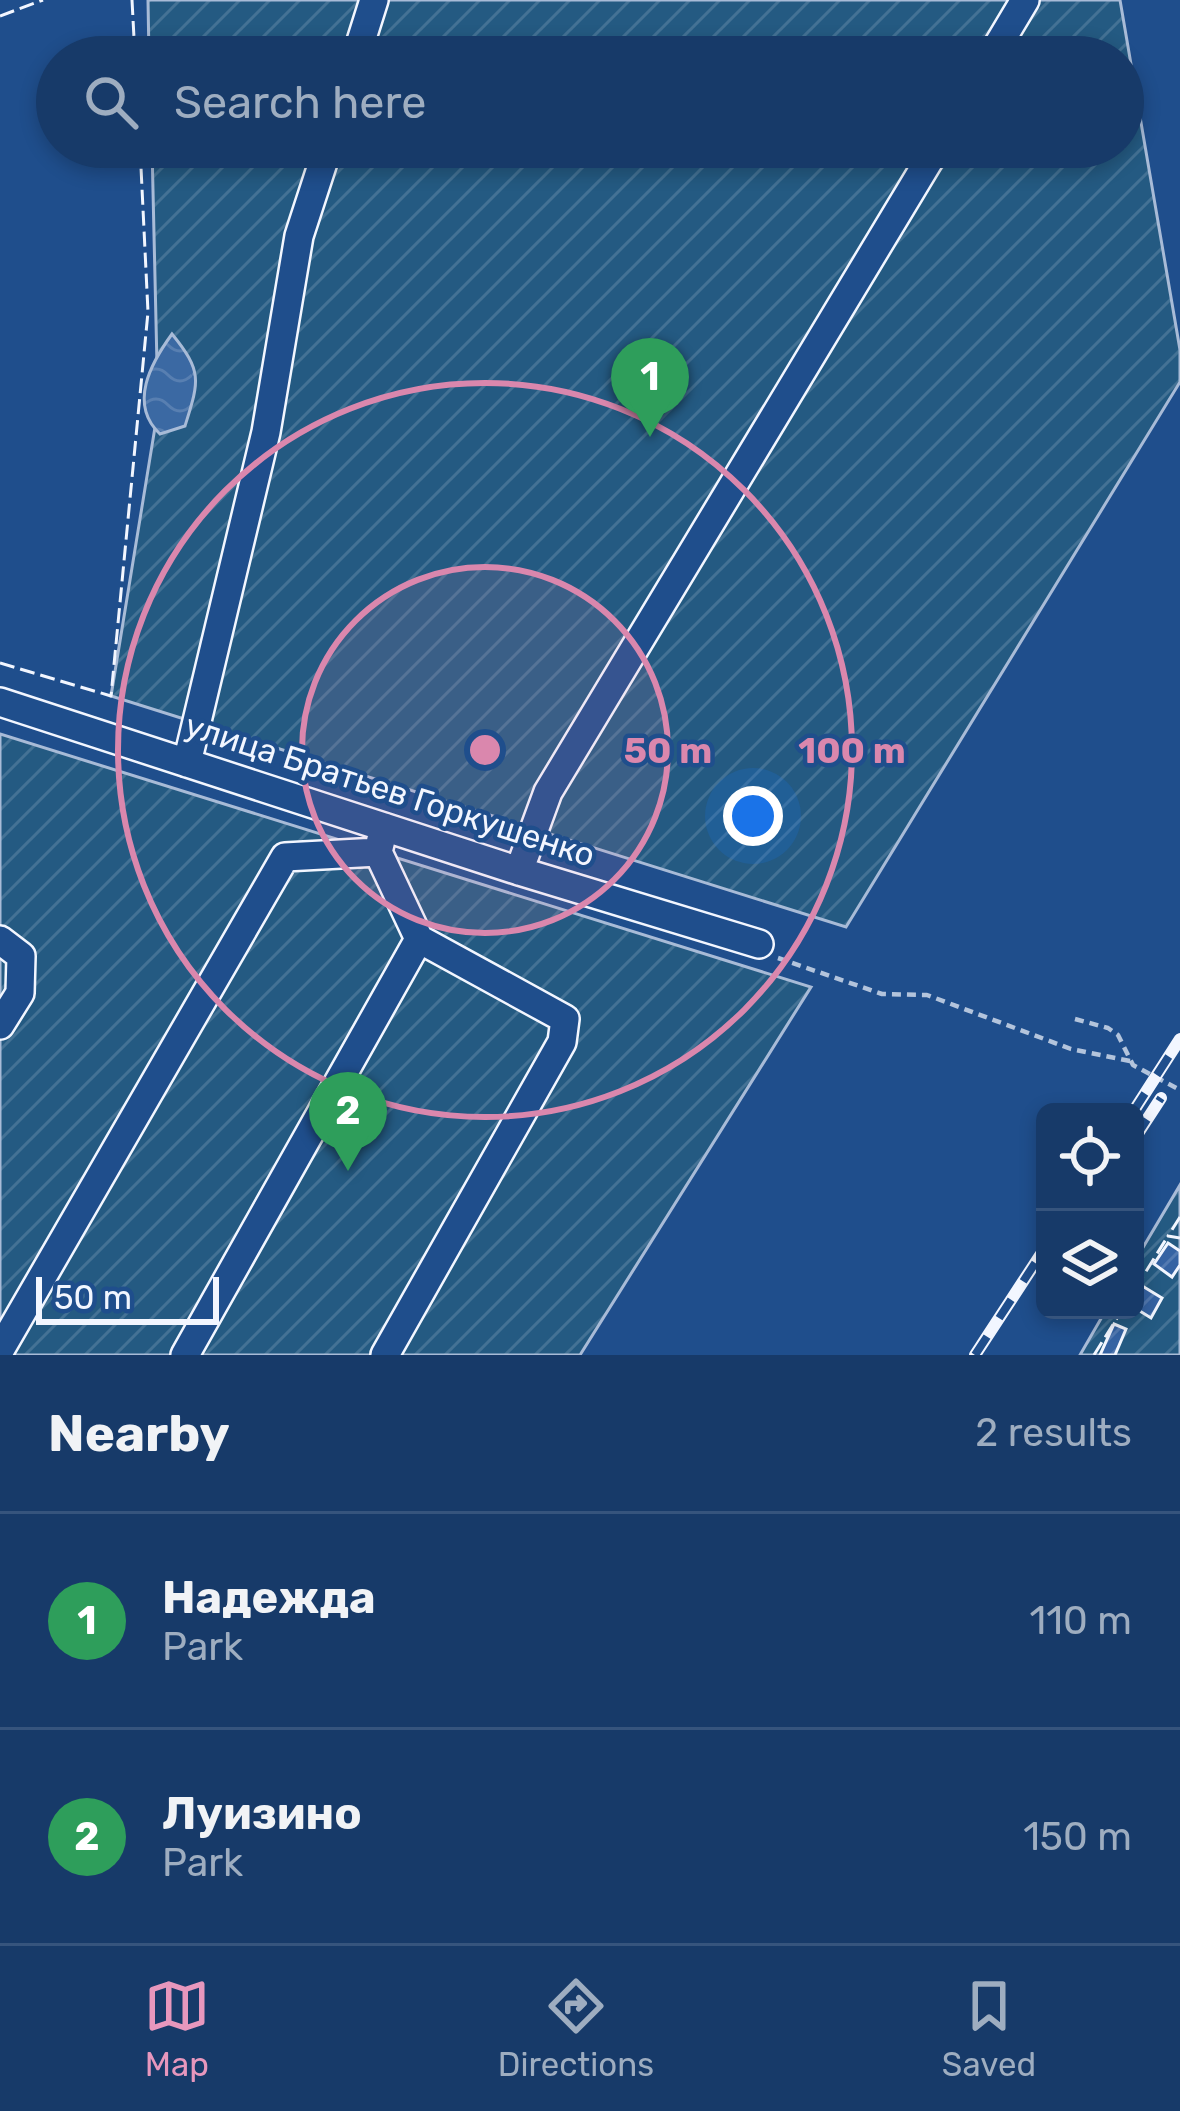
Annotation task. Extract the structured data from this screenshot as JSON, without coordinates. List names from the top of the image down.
{
  "streets": {
    "street": ["улица Братьев Горкушенко"]
  },
  "scale_bar": "50 m",
  "page": {
    "search": "Search here",
    "pins": ["1", "2"],
    "scale": "50 m",
    "heading": ["Nearby", "2 results"],
    "list": [
      {
        "mark": "1",
        "name": "Надежда",
        "note": "Park",
        "value": "110 m"
      },
      {
        "mark": "2",
        "name": "Луизино",
        "note": "Park",
        "value": "150 m"
      }
    ],
    "nav": ["Map", "Directions", "Saved"]
  },
  "rings": ["50 m", "100 m"]
}
